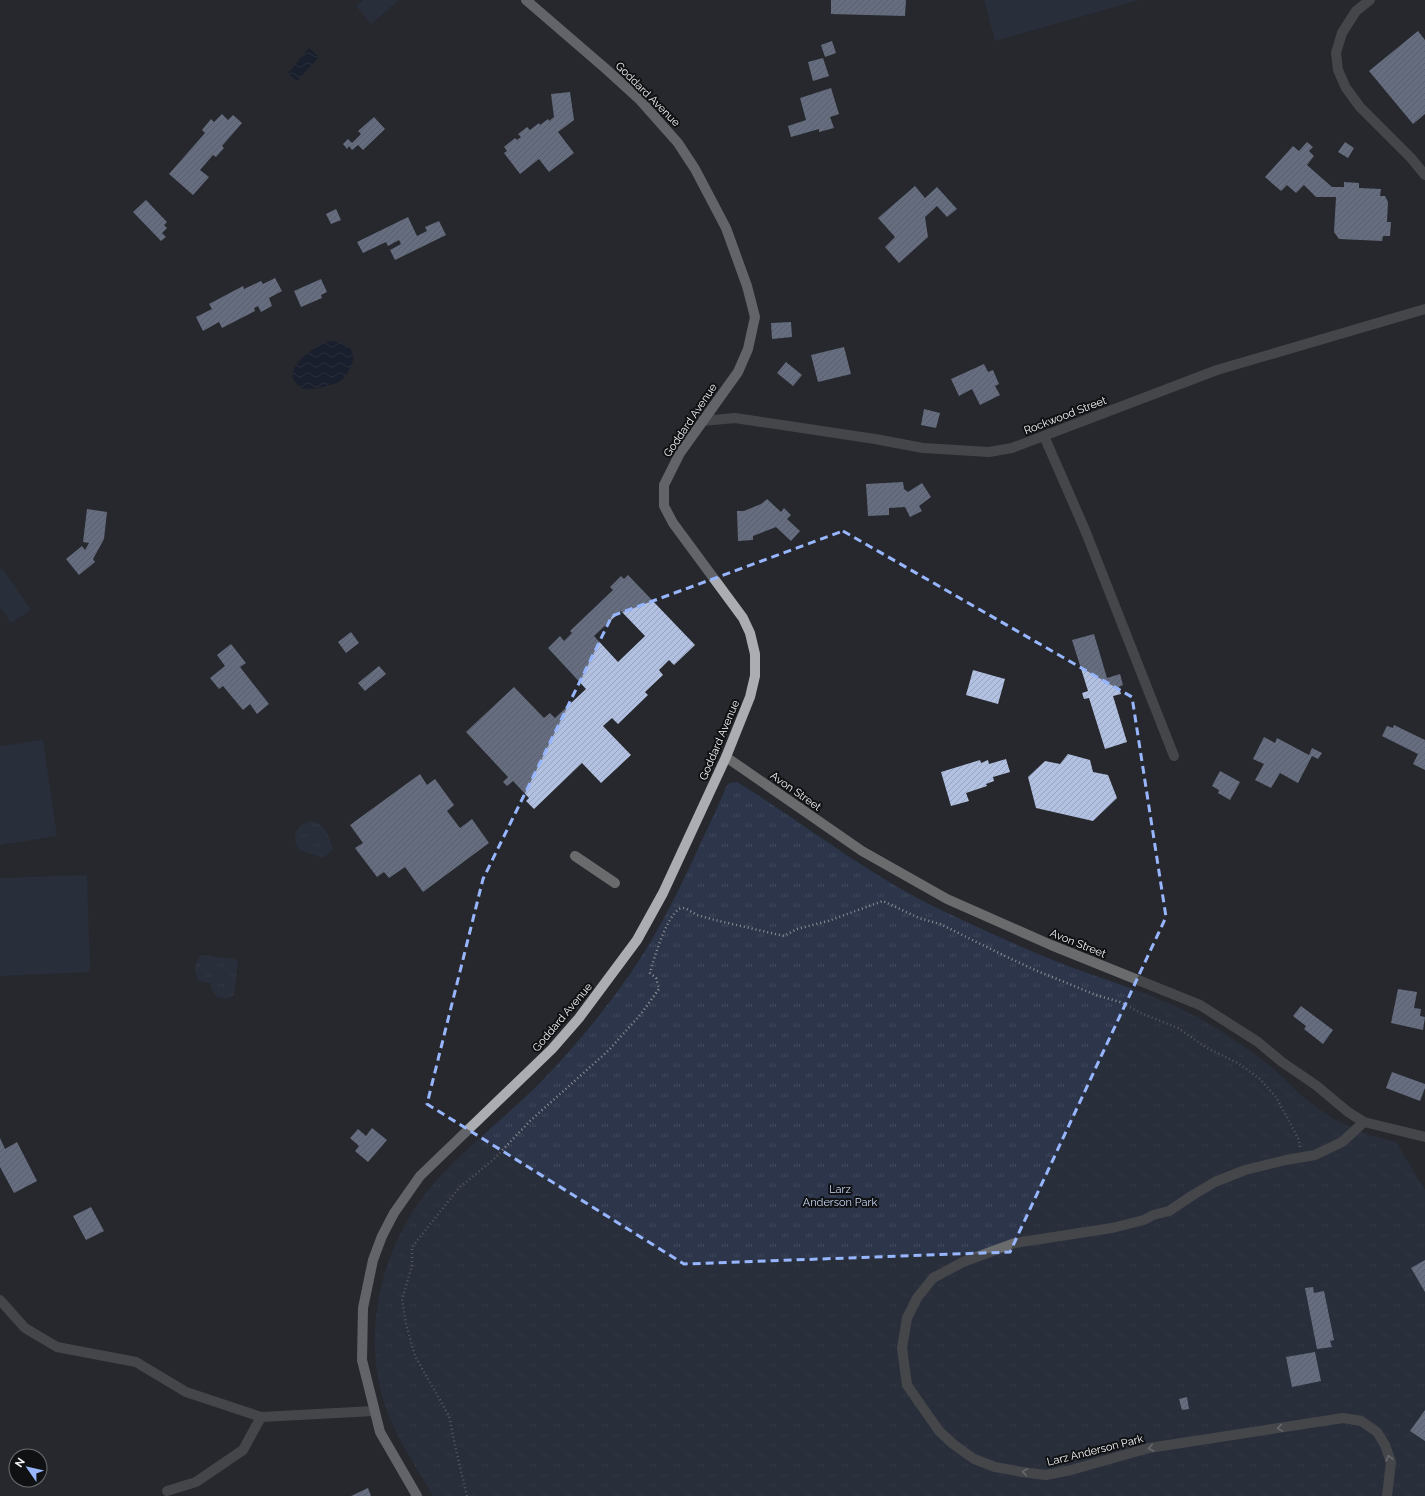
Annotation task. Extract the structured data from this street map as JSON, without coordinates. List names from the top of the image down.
{
  "streets": {
    "main road": ["Goddard Avenue"],
    "street": ["Rockwood Street", "Avon Street", "Larz Anderson Park"]
  },
  "crossings": [
    ["Goddard Avenue", "Rockwood Street"],
    ["Goddard Avenue", "Avon Street"],
    ["Avon Street", "Larz Anderson Park"]
  ],
  "parks": ["Larz Anderson Park"],
  "north": "top left"
}
